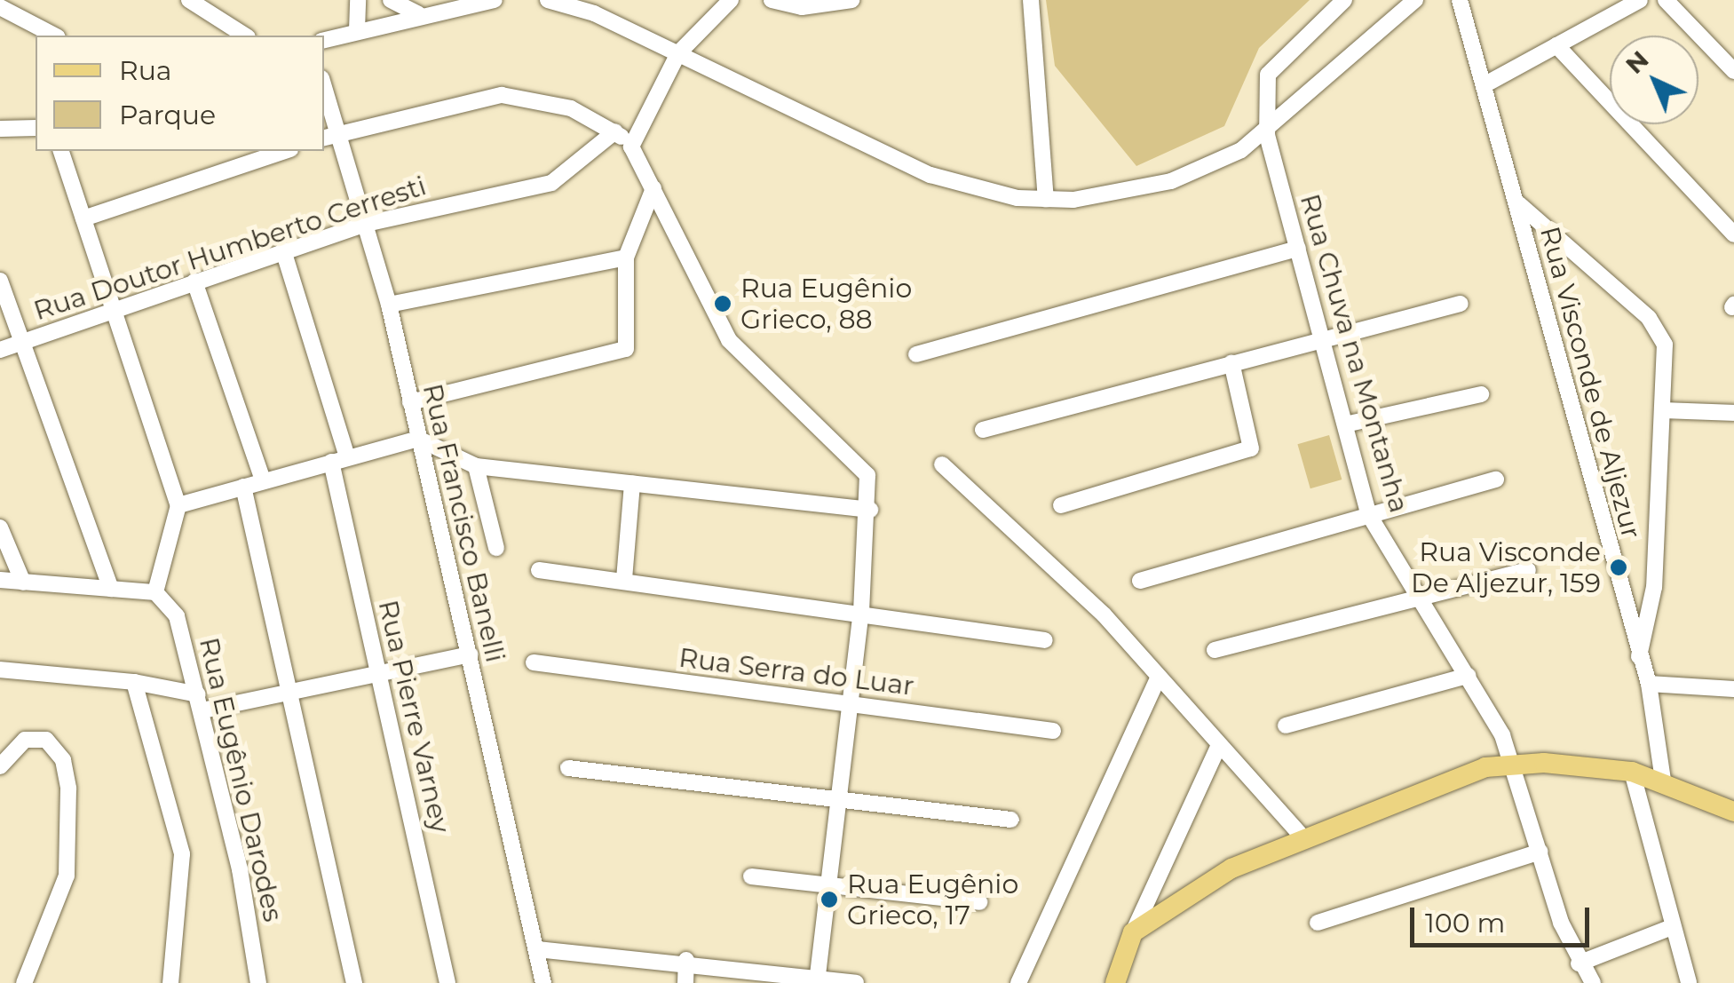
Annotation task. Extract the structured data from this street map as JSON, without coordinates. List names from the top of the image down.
{
  "streets": {
    "street": [
      "Rua Doutor Humberto Cerresti",
      "Rua Chuva na Montanha",
      "Rua Visconde de Aljezur",
      "Rua Francisco Banelli",
      "Rua Serra do Luar",
      "Rua Pierre Varney",
      "Rua Eugênio Darodes"
    ]
  },
  "crossings": [
    ["Rua Doutor Humberto Cerresti", "Rua Francisco Banelli"],
    ["Rua Doutor Humberto Cerresti", "Rua Pierre Varney"]
  ],
  "places": ["Rua Eugênio Grieco, 88", "Rua Visconde De Aljezur, 159", "Rua Eugênio Grieco, 17"],
  "legend": ["Rua", "Parque"],
  "scale_bar": "100 m",
  "north": "top left"
}
